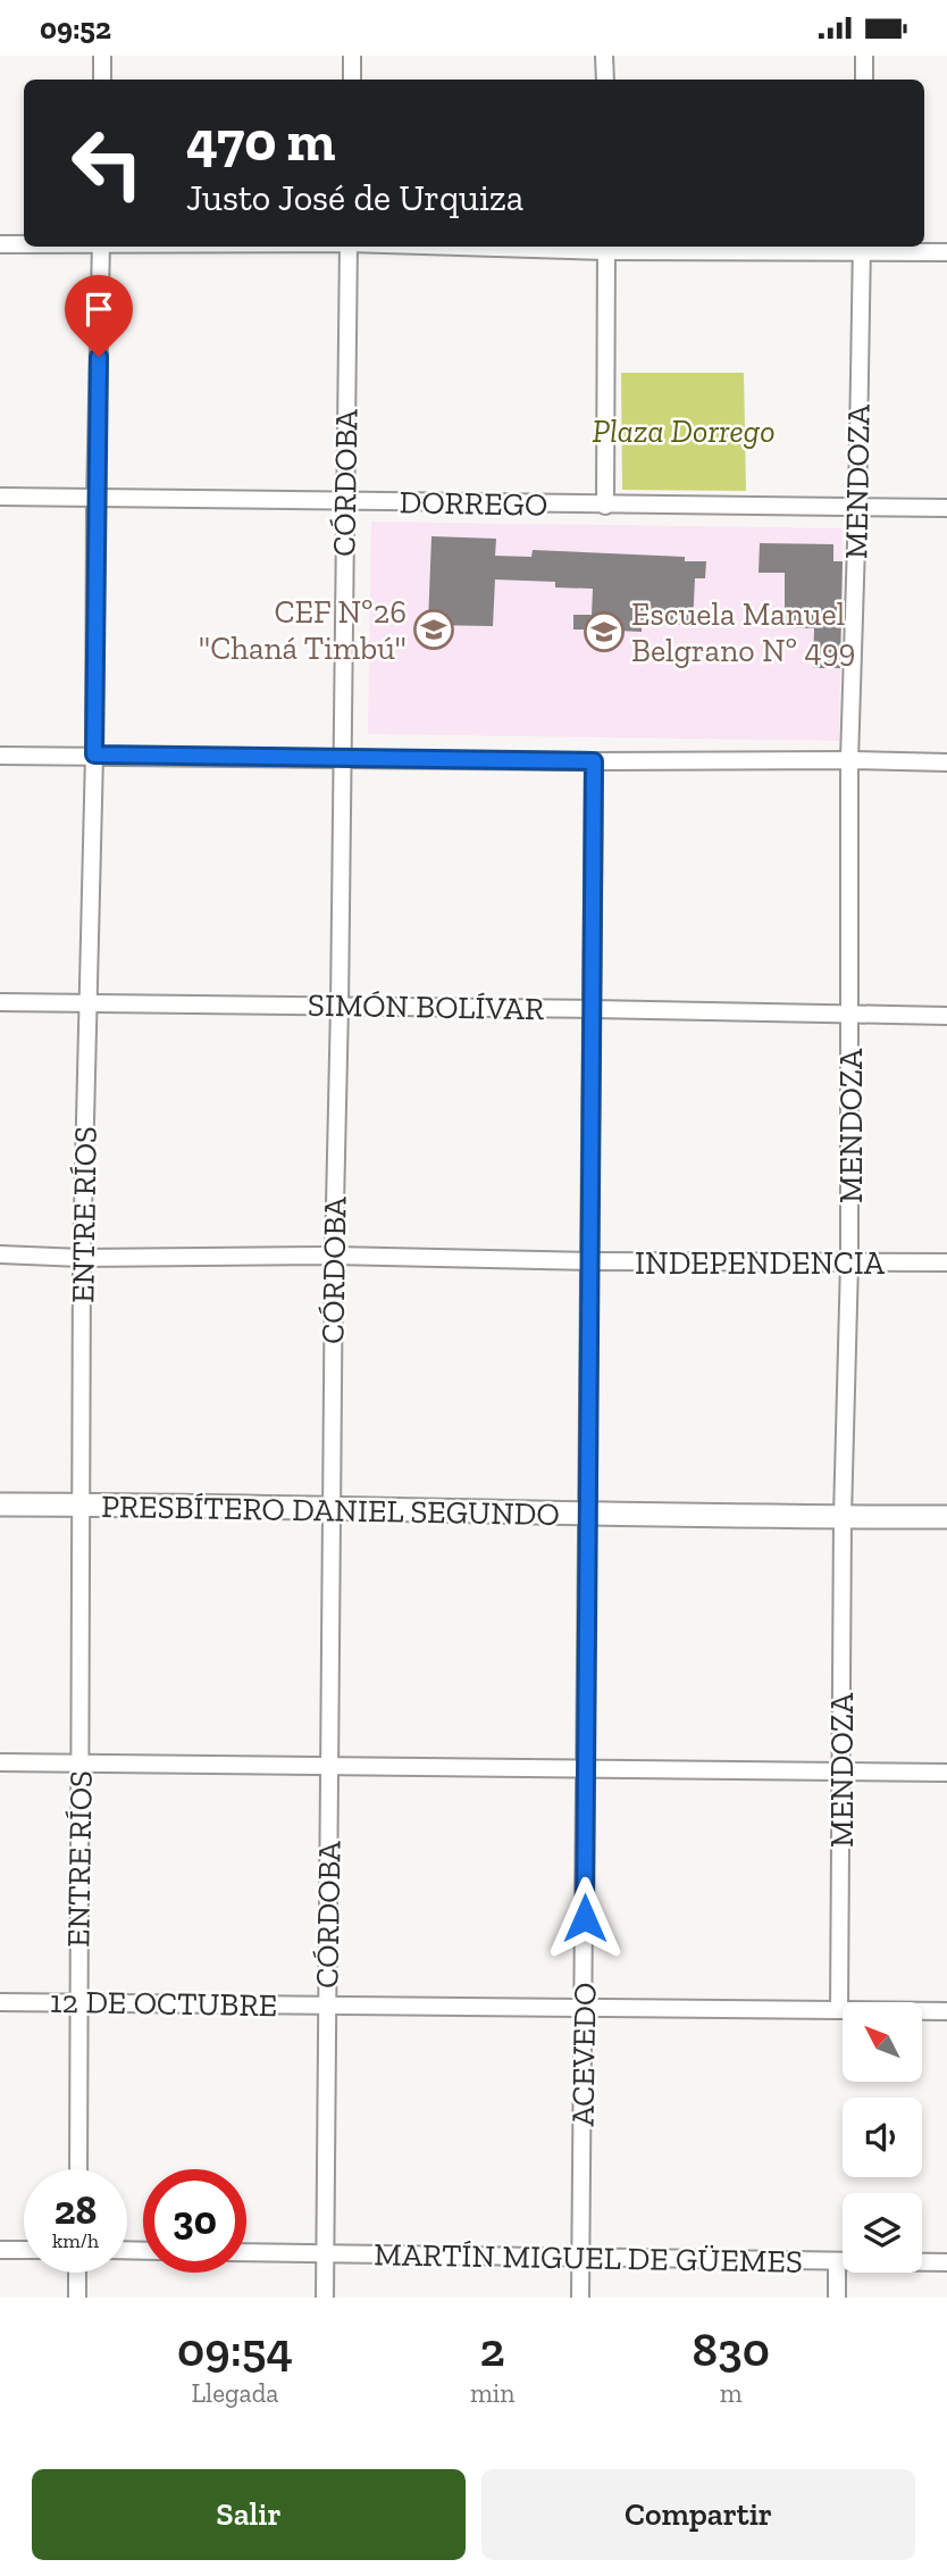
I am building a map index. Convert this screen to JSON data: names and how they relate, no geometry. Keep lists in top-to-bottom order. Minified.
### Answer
{"streets":{"main road":["PRESBÍTERO DANIEL SEGUNDO"],"street":["MENDOZA","CÓRDOBA","DORREGO","SIMÓN BOLÍVAR","ENTRE RÍOS","INDEPENDENCIA","12 DE OCTUBRE","ACEVEDO","MARTÍN MIGUEL DE GÜEMES"]},"crossings":[["MENDOZA","DORREGO"],["MENDOZA","SIMÓN BOLÍVAR"],["MENDOZA","INDEPENDENCIA"],["MENDOZA","PRESBÍTERO DANIEL SEGUNDO"],["MENDOZA","12 DE OCTUBRE"],["CÓRDOBA","DORREGO"],["CÓRDOBA","SIMÓN BOLÍVAR"],["CÓRDOBA","INDEPENDENCIA"],["CÓRDOBA","PRESBÍTERO DANIEL SEGUNDO"],["CÓRDOBA","12 DE OCTUBRE"],["CÓRDOBA","MARTÍN MIGUEL DE GÜEMES"],["DORREGO","ENTRE RÍOS"],["SIMÓN BOLÍVAR","ENTRE RÍOS"],["SIMÓN BOLÍVAR","ACEVEDO"],["ENTRE RÍOS","INDEPENDENCIA"],["ENTRE RÍOS","PRESBÍTERO DANIEL SEGUNDO"],["ENTRE RÍOS","12 DE OCTUBRE"],["INDEPENDENCIA","ACEVEDO"],["PRESBÍTERO DANIEL SEGUNDO","ACEVEDO"],["12 DE OCTUBRE","ACEVEDO"],["ACEVEDO","MARTÍN MIGUEL DE GÜEMES"]],"parks":["Plaza Dorrego"],"places":{"school or university":["CEF Nº26 \"Chaná Timbú\"","Escuela Manuel Belgrano Nº 499"]},"north":"top left","page":{"status":"09:52","turn":["470 m","Justo José de Urquiza"],"speed":"28 km/h","limit":"30","eta":["09:54","Llegada","2","min","830","m"],"buttons":["Salir","Compartir"]}}
